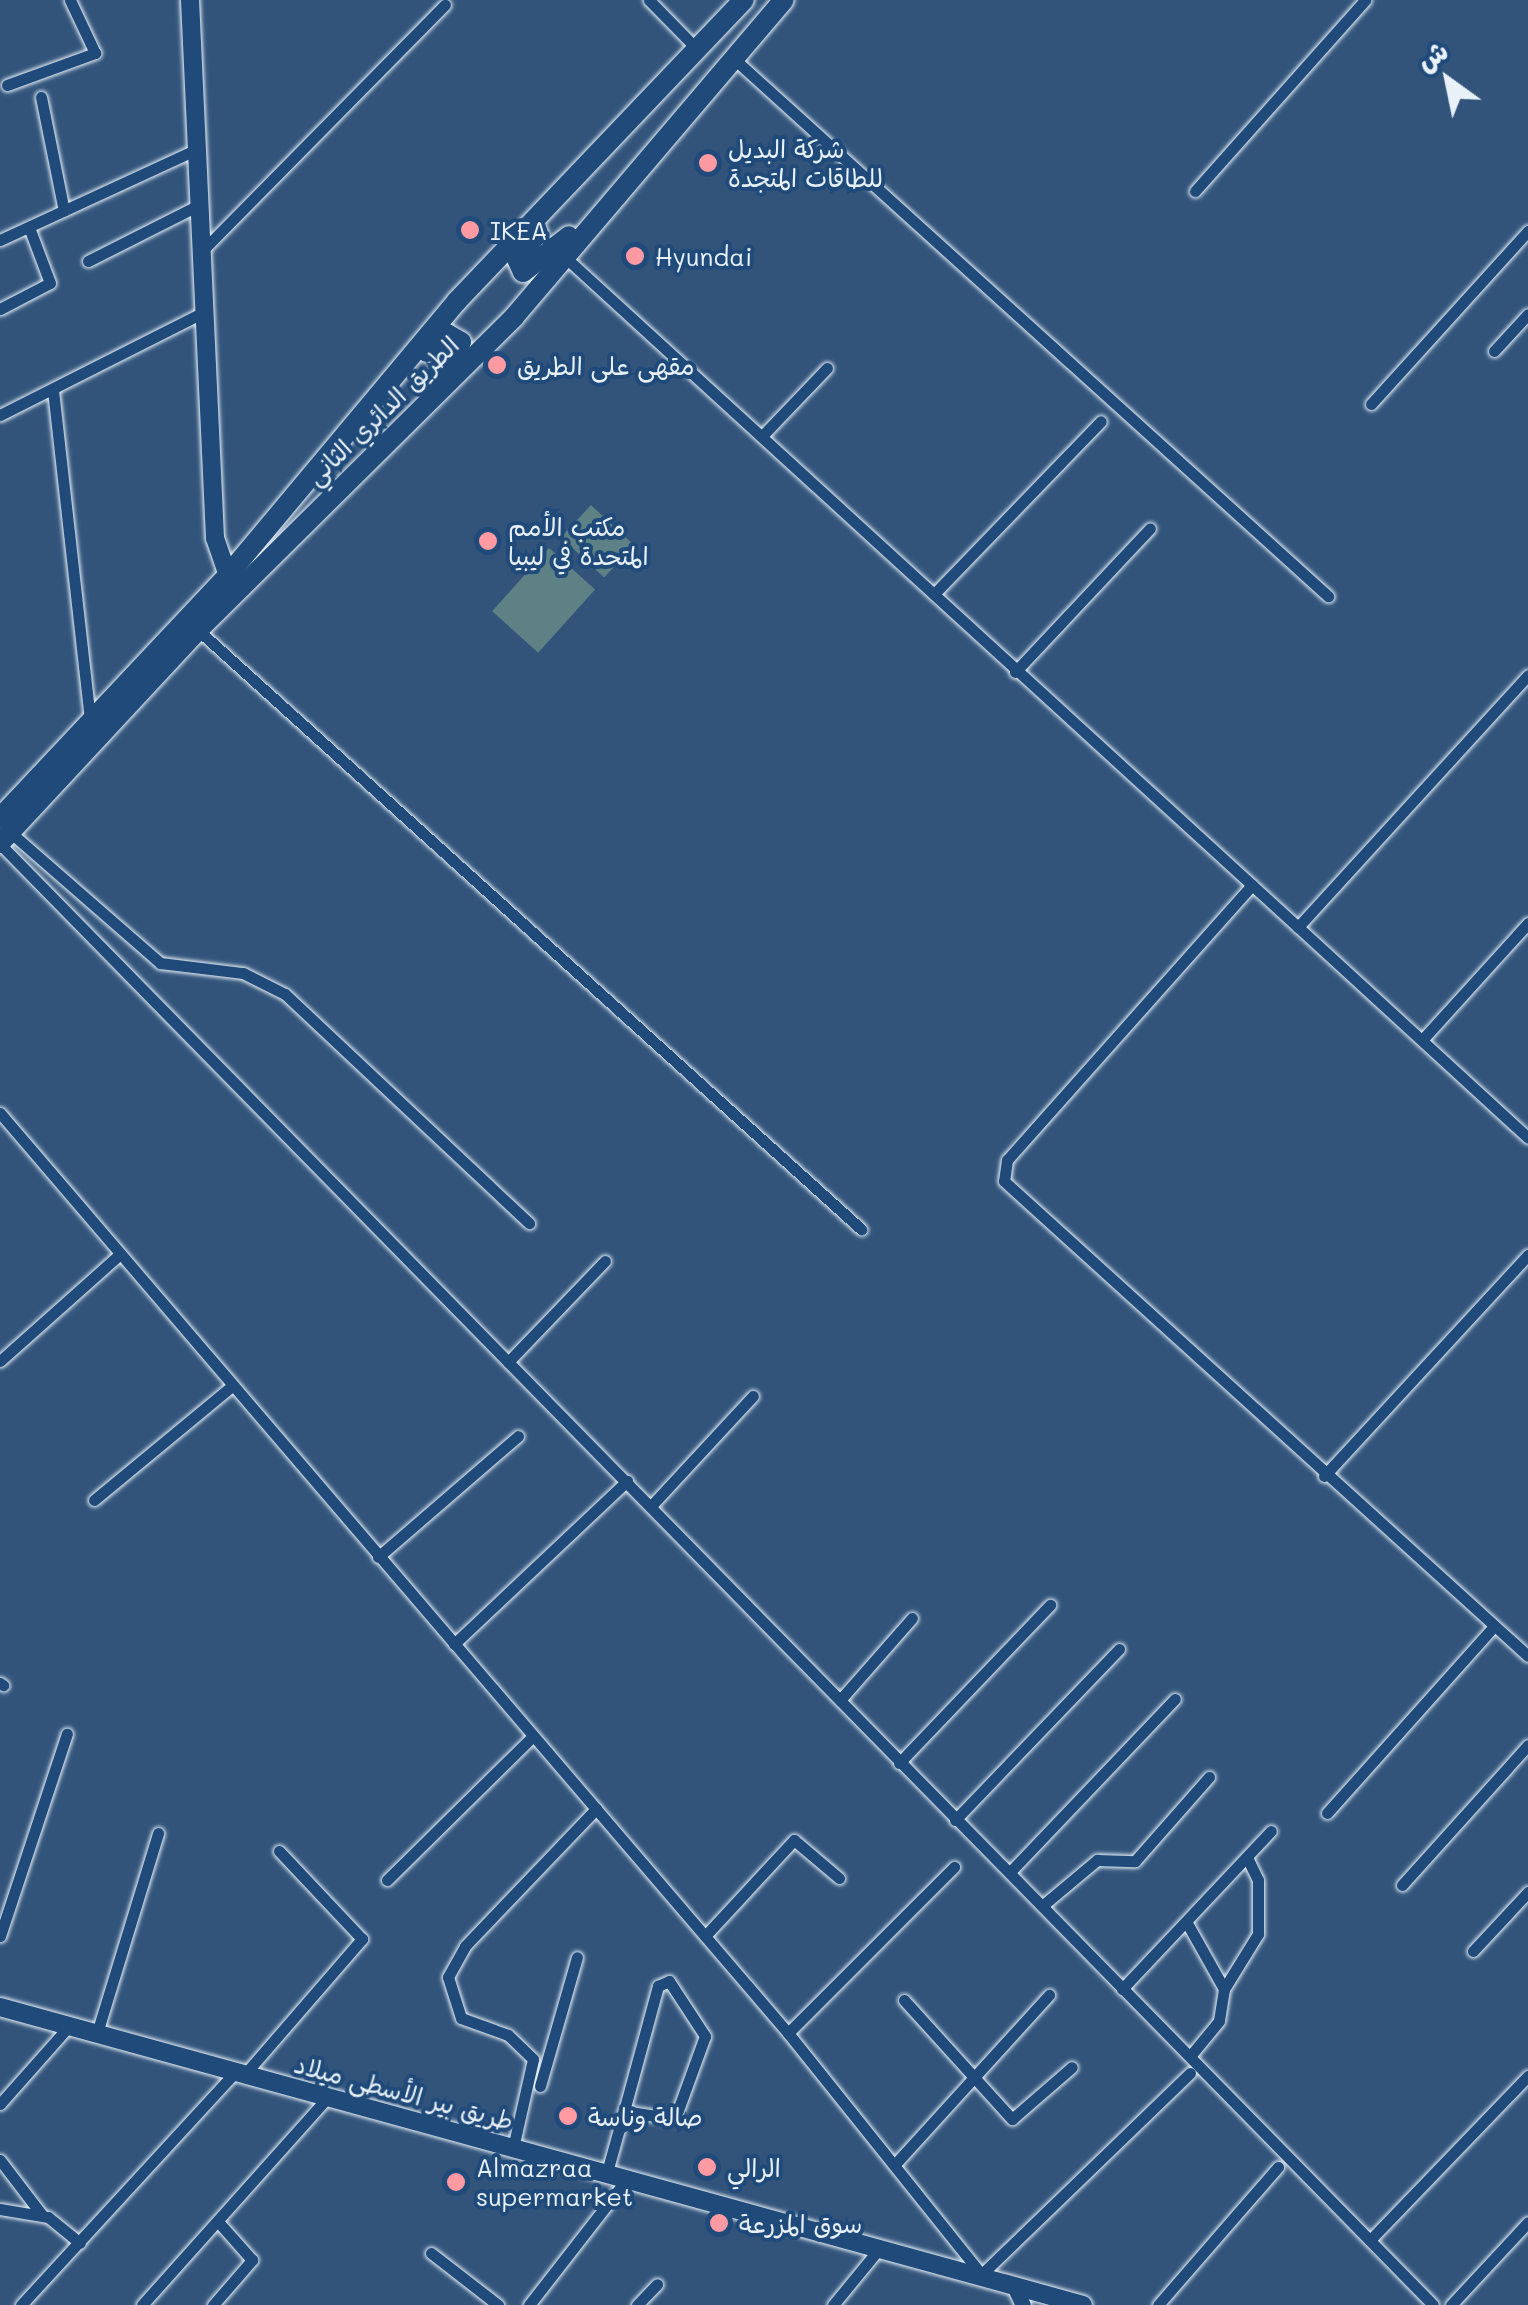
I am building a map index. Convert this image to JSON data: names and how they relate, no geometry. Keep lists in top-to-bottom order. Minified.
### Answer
{"streets":{"highway":["الطريق الدائري الثاني"],"main road":["طريق بير الأسطى ميلاد"]},"places":["شركة البديل للطاقات المتجدة","IKEA","Hyundai","مقهى على الطريق","مكتب الأمم المتحدة في ليبيا","صالة وناسة","الرالي","Almazraa supermarket","سوق المزرعة"],"north":"top left"}
